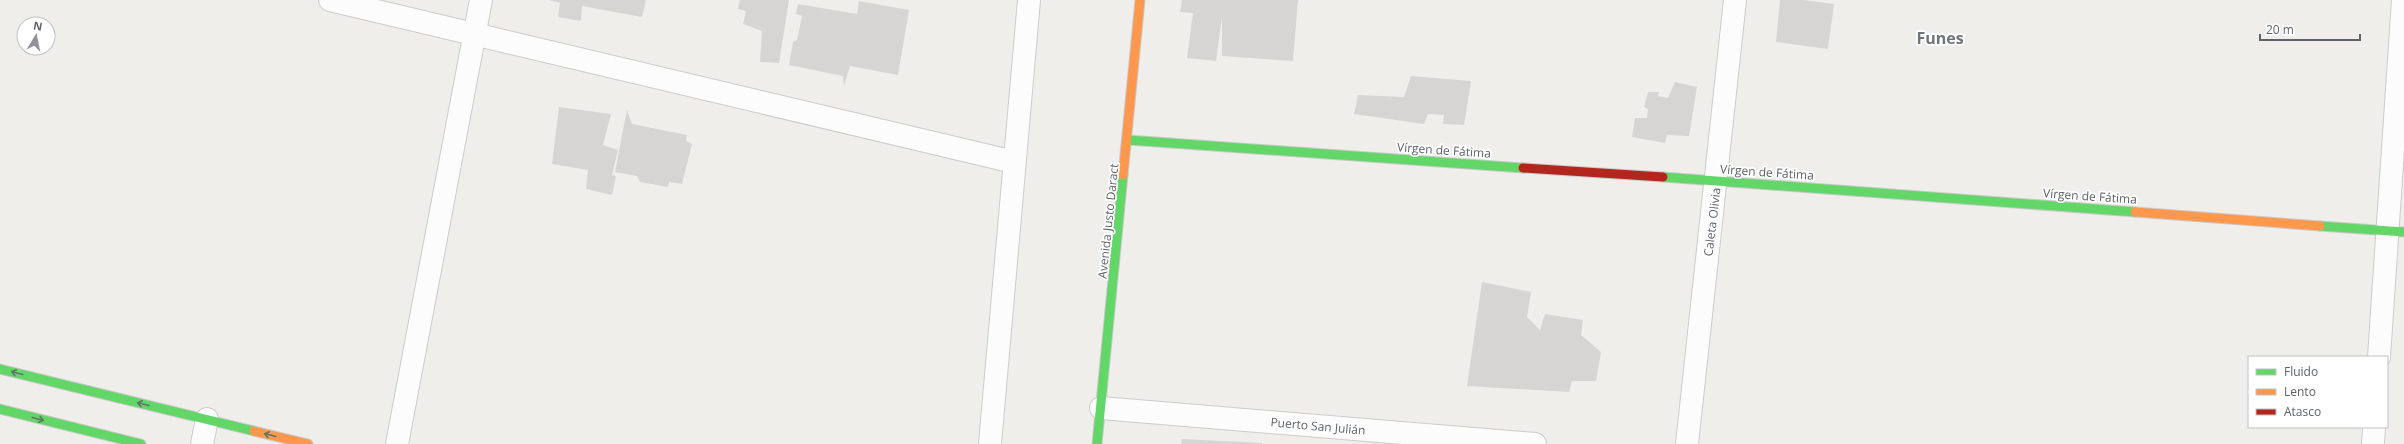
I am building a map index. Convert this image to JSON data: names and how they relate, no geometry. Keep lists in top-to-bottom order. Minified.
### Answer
{"streets":{"street":["Vírgen de Fátima","Avenida Justo Daract","Caleta Olivia","Puerto San Julián"]},"crossings":[["Vírgen de Fátima","Avenida Justo Daract"],["Vírgen de Fátima","Caleta Olivia"],["Avenida Justo Daract","Puerto San Julián"]],"districts":["Funes"],"legend":["Fluido","Lento","Atasco"],"scale_bar":"20 m","north":"top"}
